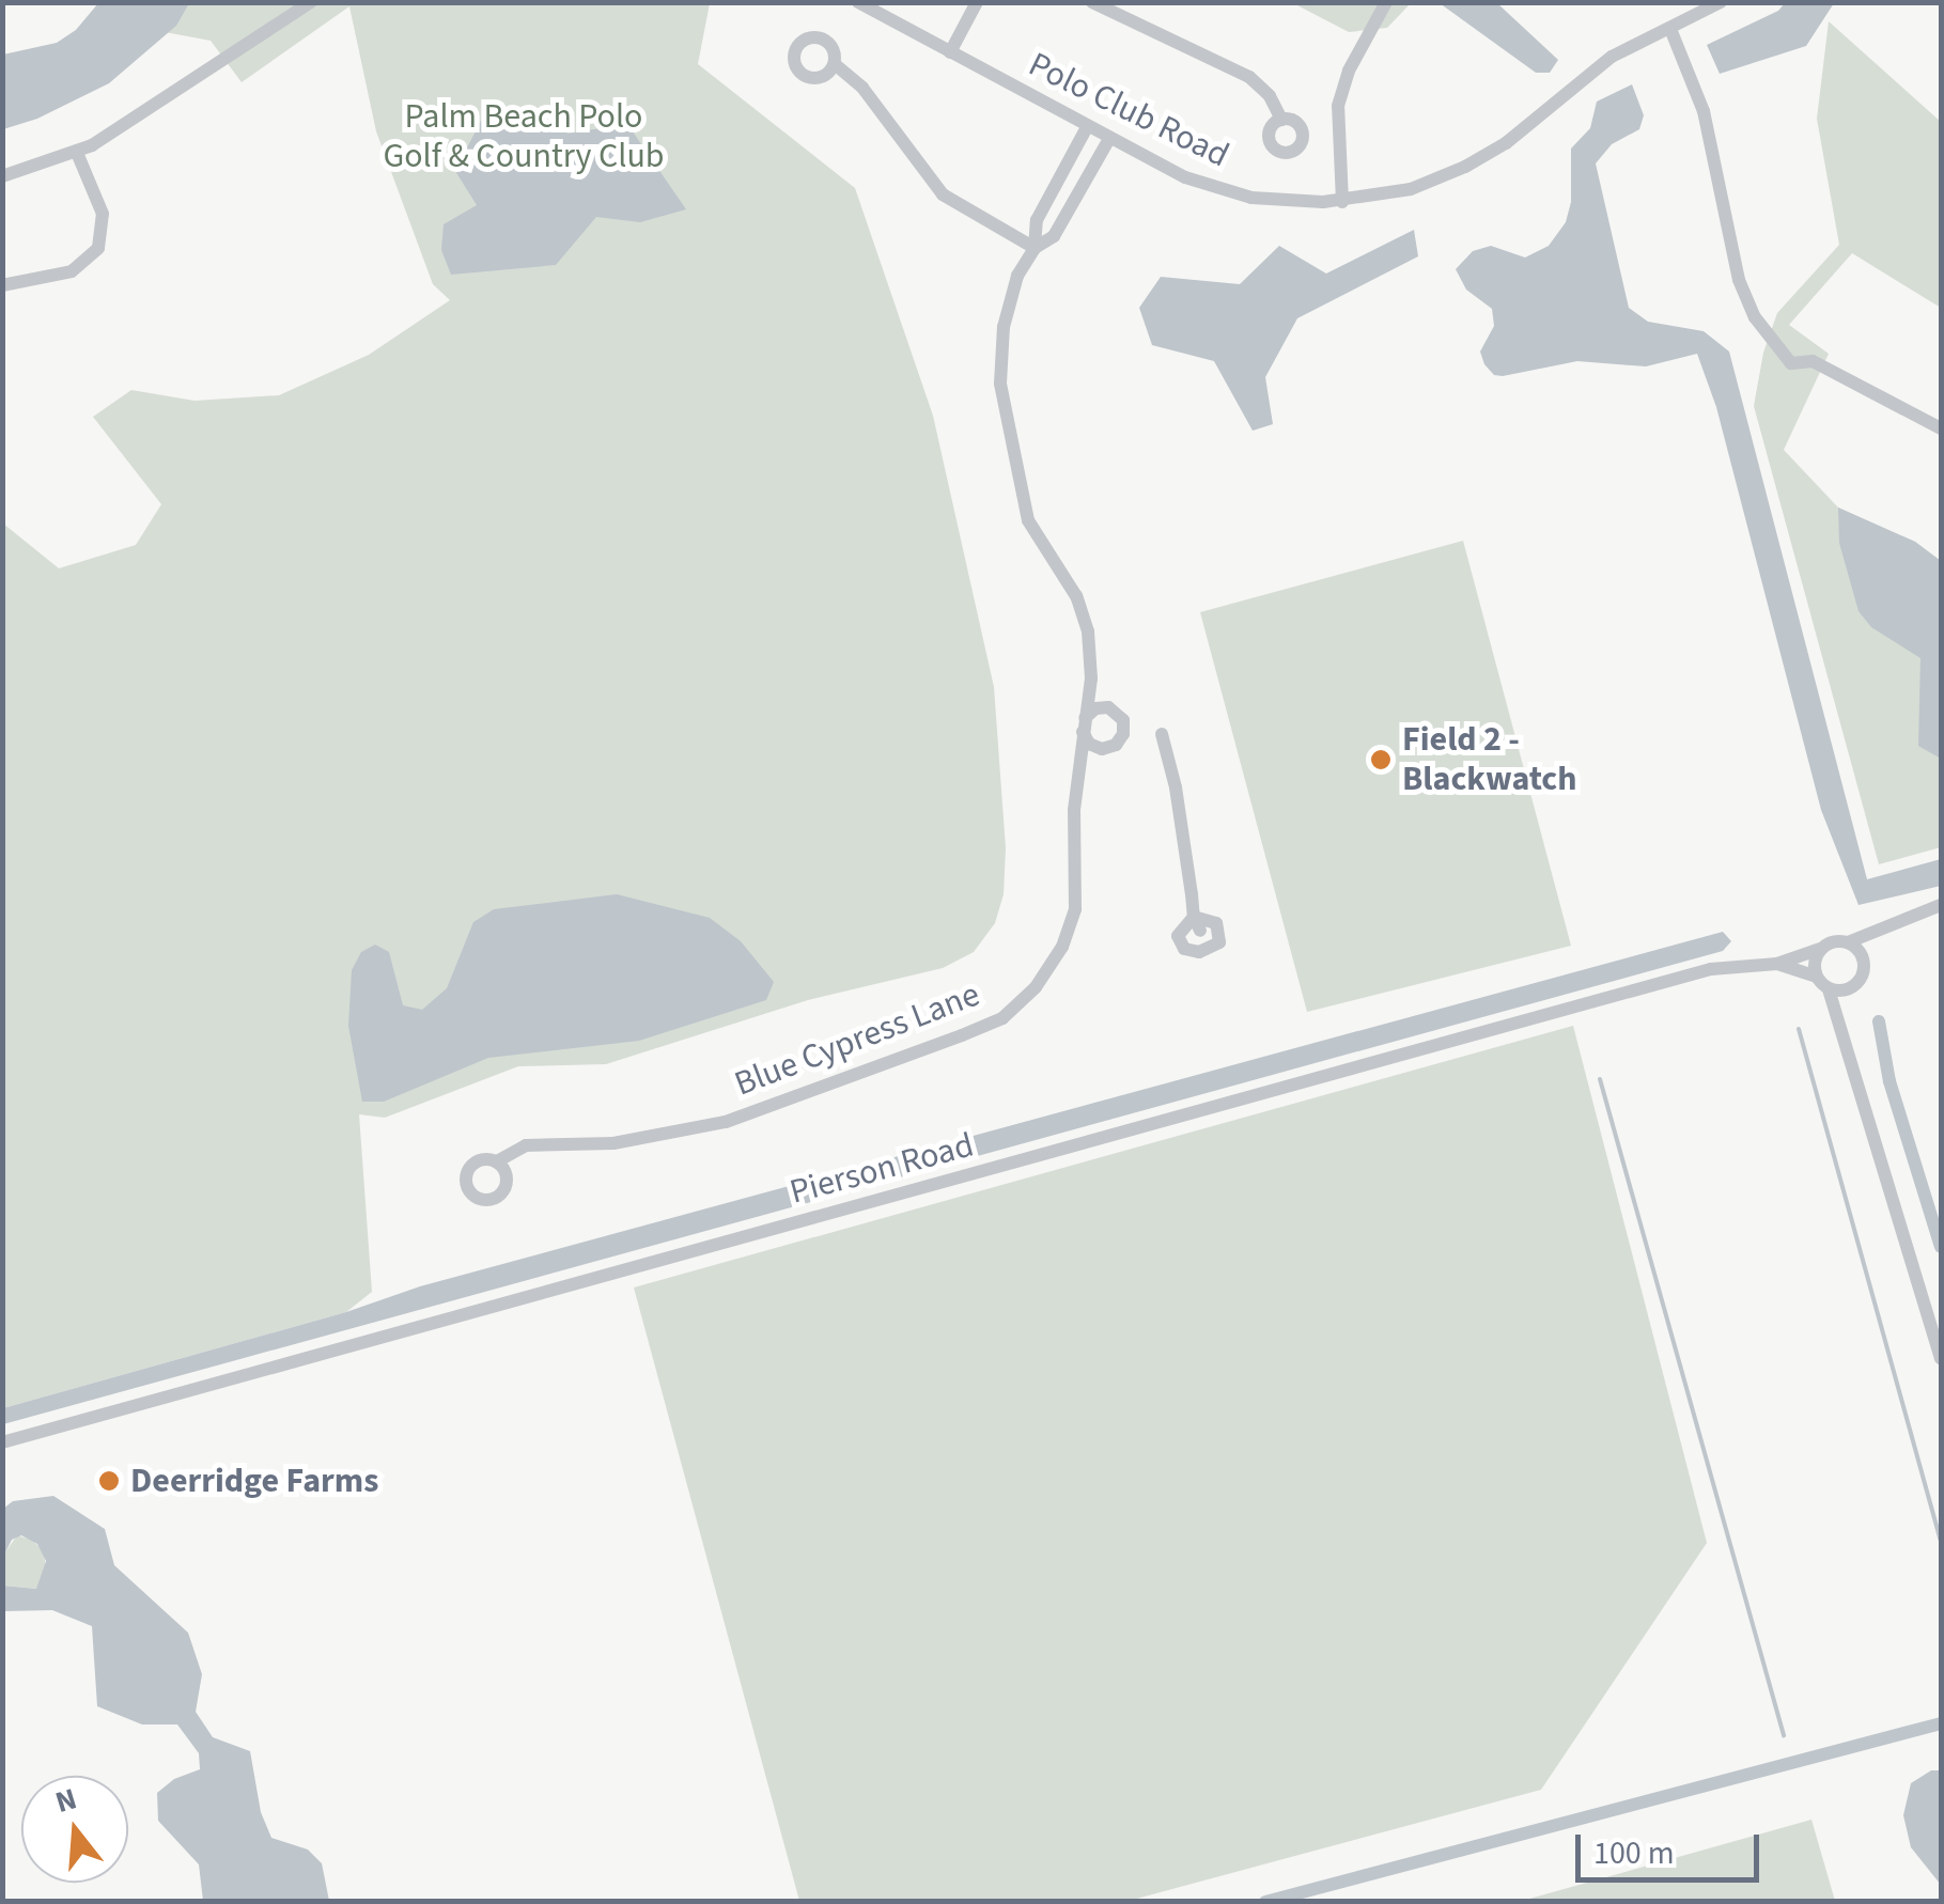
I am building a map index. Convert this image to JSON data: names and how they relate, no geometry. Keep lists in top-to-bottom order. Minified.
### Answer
{"streets":{"street":["Polo Club Road","Blue Cypress Lane","Pierson Road"]},"crossings":[["Polo Club Road","Blue Cypress Lane"]],"parks":["Palm Beach Polo Golf & Country Club"],"places":["Field 2 - Blackwatch","Deerridge Farms"],"scale_bar":"100 m","north":"top"}
